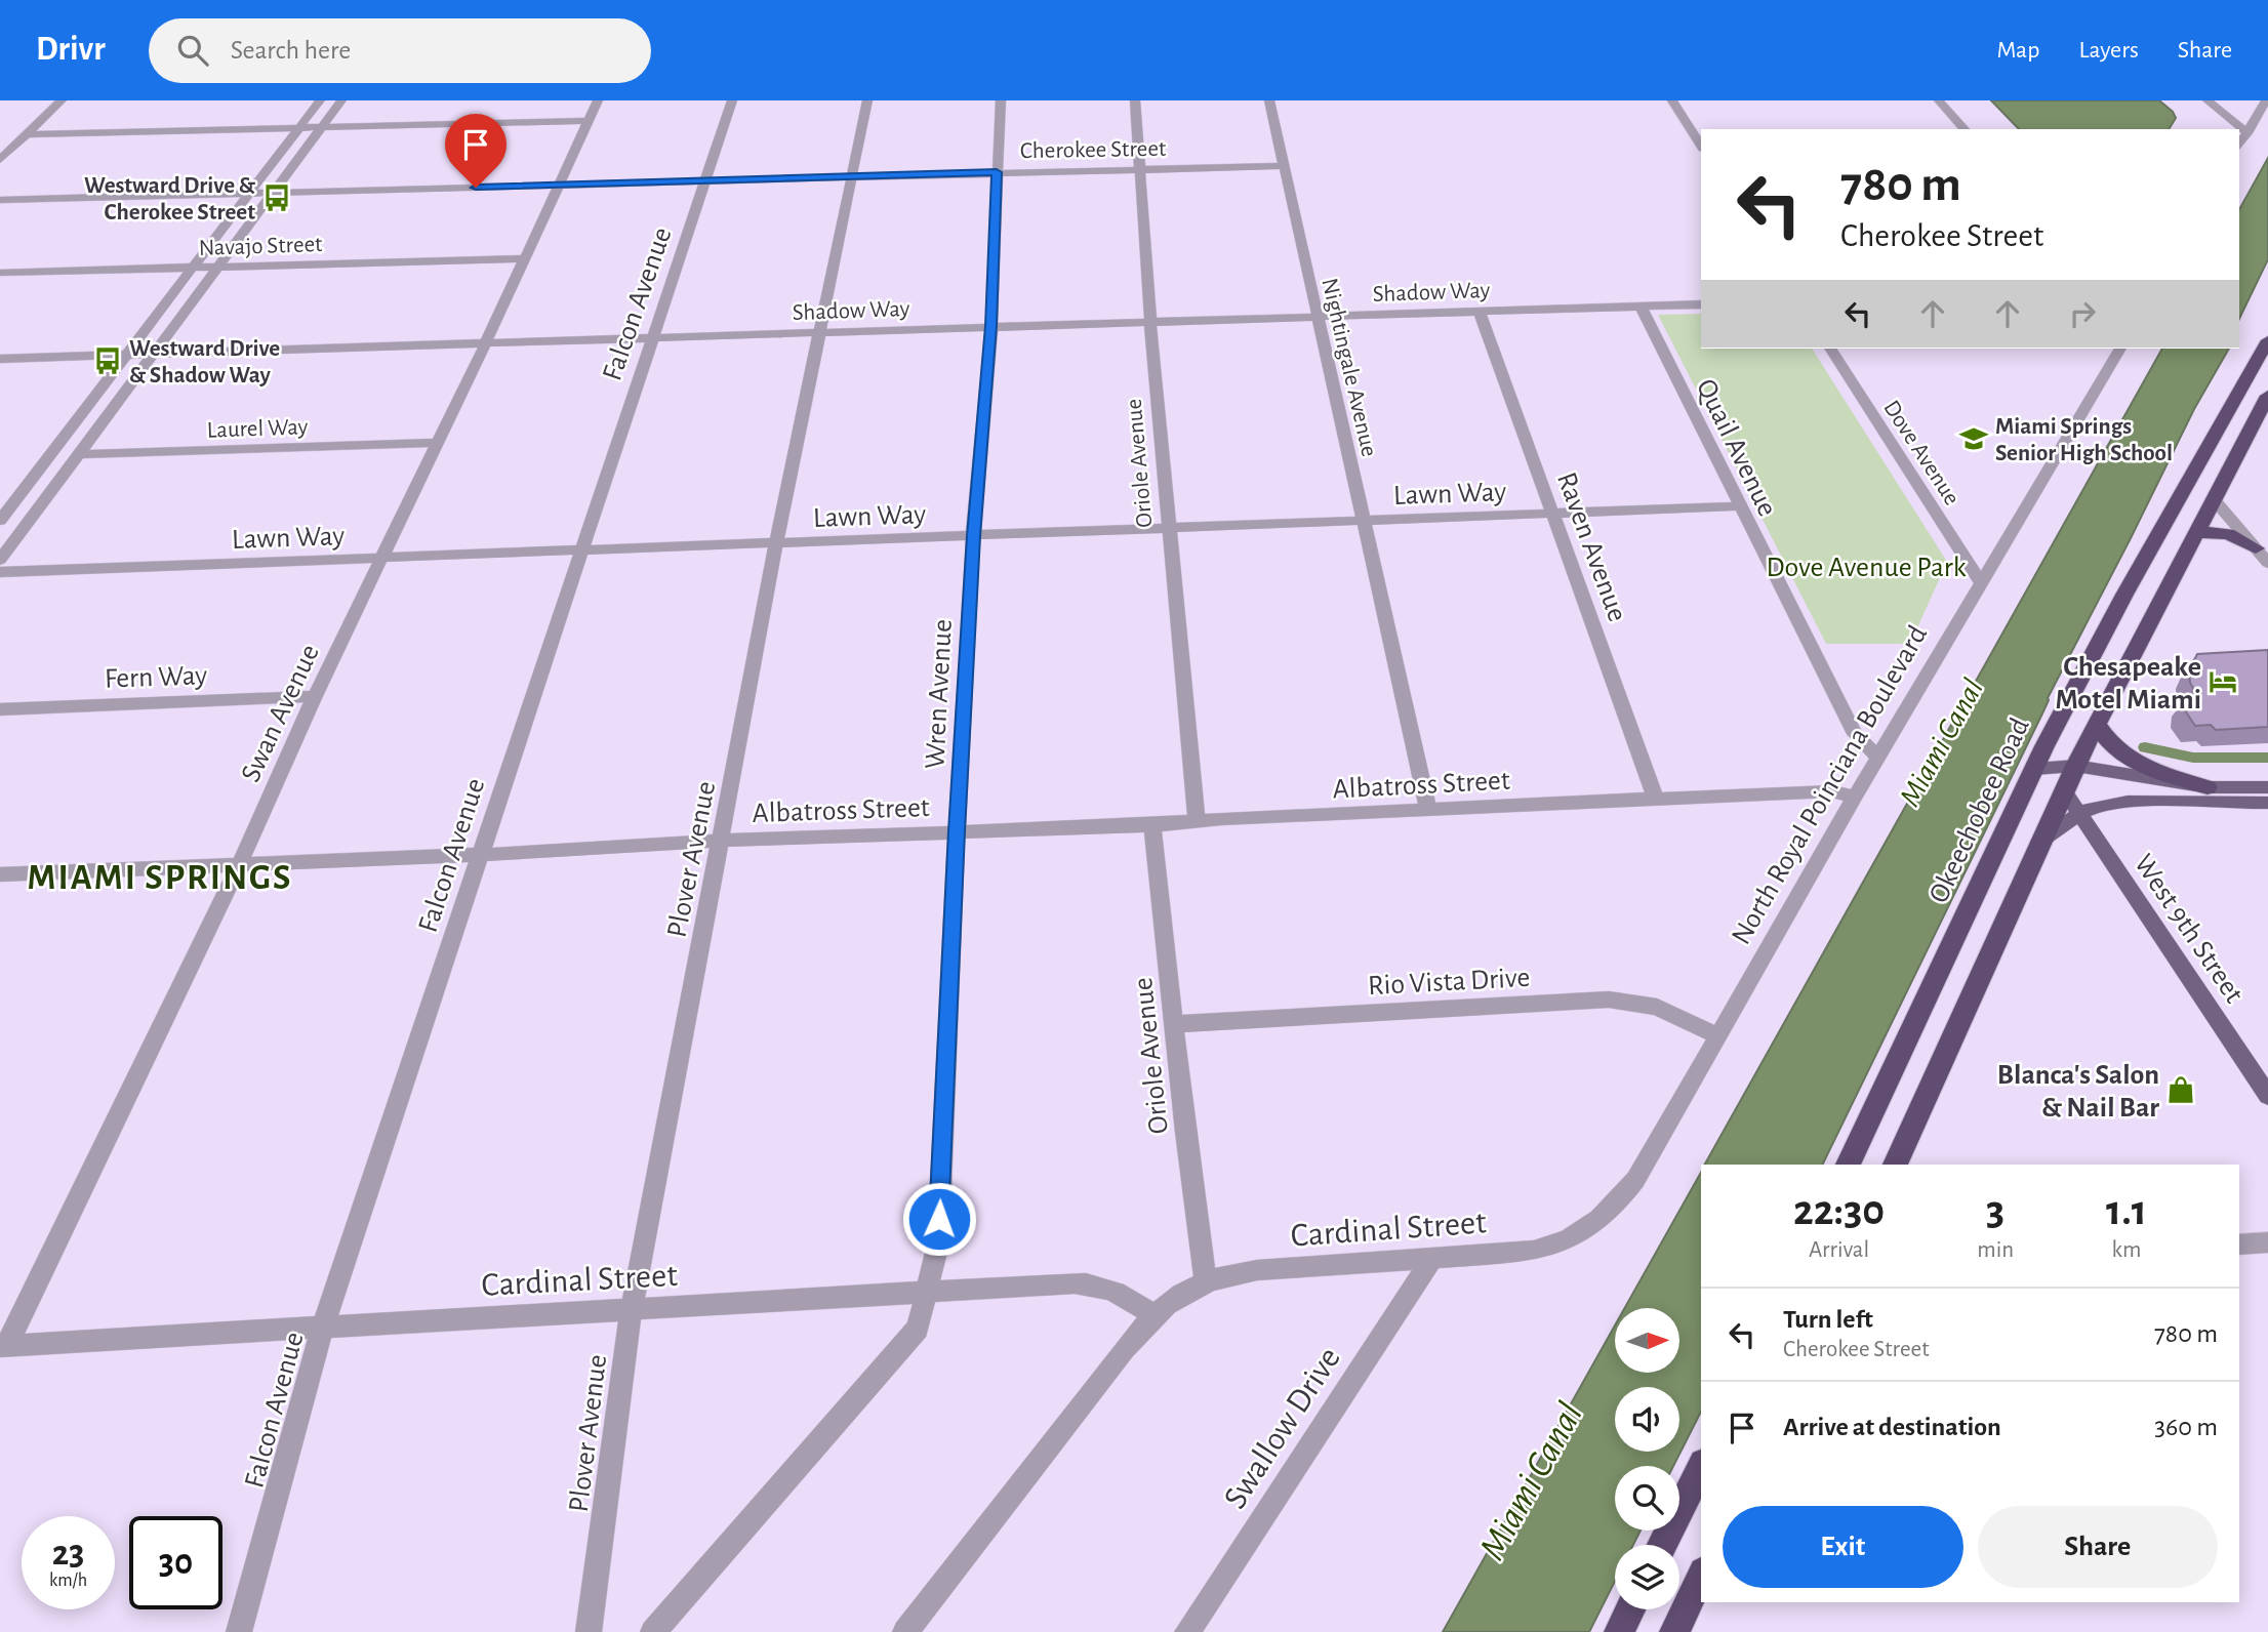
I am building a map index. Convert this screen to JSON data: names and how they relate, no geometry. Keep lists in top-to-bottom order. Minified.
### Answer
{"streets":{"highway":["Okeechobee Road"],"main road":["West 9th Street"],"street":["Cherokee Street","Navajo Street","Shadow Way","Falcon Avenue","Nightingale Avenue","Laurel Way","Quail Avenue","Dove Avenue","Oriole Avenue","Lawn Way","Raven Avenue","Fern Way","Wren Avenue","Swan Avenue","Albatross Street","North Royal Poinciana Boulevard","Plover Avenue","Rio Vista Drive","Cardinal Street","Swallow Drive"]},"crossings":[["Cherokee Street","Falcon Avenue"],["Cherokee Street","Nightingale Avenue"],["Cherokee Street","Oriole Avenue"],["Cherokee Street","Wren Avenue"],["Cherokee Street","Swan Avenue"],["Cherokee Street","Plover Avenue"],["Navajo Street","Swan Avenue"],["Shadow Way","Falcon Avenue"],["Shadow Way","Nightingale Avenue"],["Shadow Way","Quail Avenue"],["Shadow Way","Oriole Avenue"],["Shadow Way","Raven Avenue"],["Shadow Way","Wren Avenue"],["Shadow Way","Swan Avenue"],["Shadow Way","Plover Avenue"],["Falcon Avenue","Lawn Way"],["Falcon Avenue","Albatross Street"],["Falcon Avenue","Cardinal Street"],["Nightingale Avenue","Lawn Way"],["Nightingale Avenue","Albatross Street"],["Laurel Way","Swan Avenue"],["Quail Avenue","Lawn Way"],["Quail Avenue","North Royal Poinciana Boulevard"],["Dove Avenue","North Royal Poinciana Boulevard"],["Oriole Avenue","Lawn Way"],["Oriole Avenue","Albatross Street"],["Oriole Avenue","Rio Vista Drive"],["Oriole Avenue","Cardinal Street"],["Lawn Way","Raven Avenue"],["Lawn Way","Wren Avenue"],["Lawn Way","Swan Avenue"],["Lawn Way","Plover Avenue"],["Raven Avenue","Albatross Street"],["Fern Way","Swan Avenue"],["Wren Avenue","Albatross Street"],["Wren Avenue","Cardinal Street"],["Swan Avenue","Albatross Street"],["Swan Avenue","Cardinal Street"],["Albatross Street","North Royal Poinciana Boulevard"],["Albatross Street","Plover Avenue"],["North Royal Poinciana Boulevard","Rio Vista Drive"],["North Royal Poinciana Boulevard","Cardinal Street"],["Plover Avenue","Cardinal Street"],["Cardinal Street","Swallow Drive"]],"districts":["MIAMI SPRINGS"],"water":["Miami Canal"],"parks":["Dove Avenue Park"],"places":{"bus stop":["Westward Drive & Cherokee Street","Westward Drive & Shadow Way"],"school or university":["Miami Springs Senior High School"],"hotel":["Chesapeake Motel Miami"],"shop":["Blanca's Salon & Nail Bar"]},"north":"right","page":{"header":"Drivr","search":"Search here","nav":["Map","Layers","Share"],"turn":["780 m","Cherokee Street"],"eta":["22:30","Arrival","3","min","1.1","km"],"list":[{"name":"Turn left","note":"Cherokee Street","value":"780 m"},{"name":"Arrive at destination","value":"360 m"}],"buttons":["Exit","Share"],"speed":"23 km/h","limit":"30"}}
